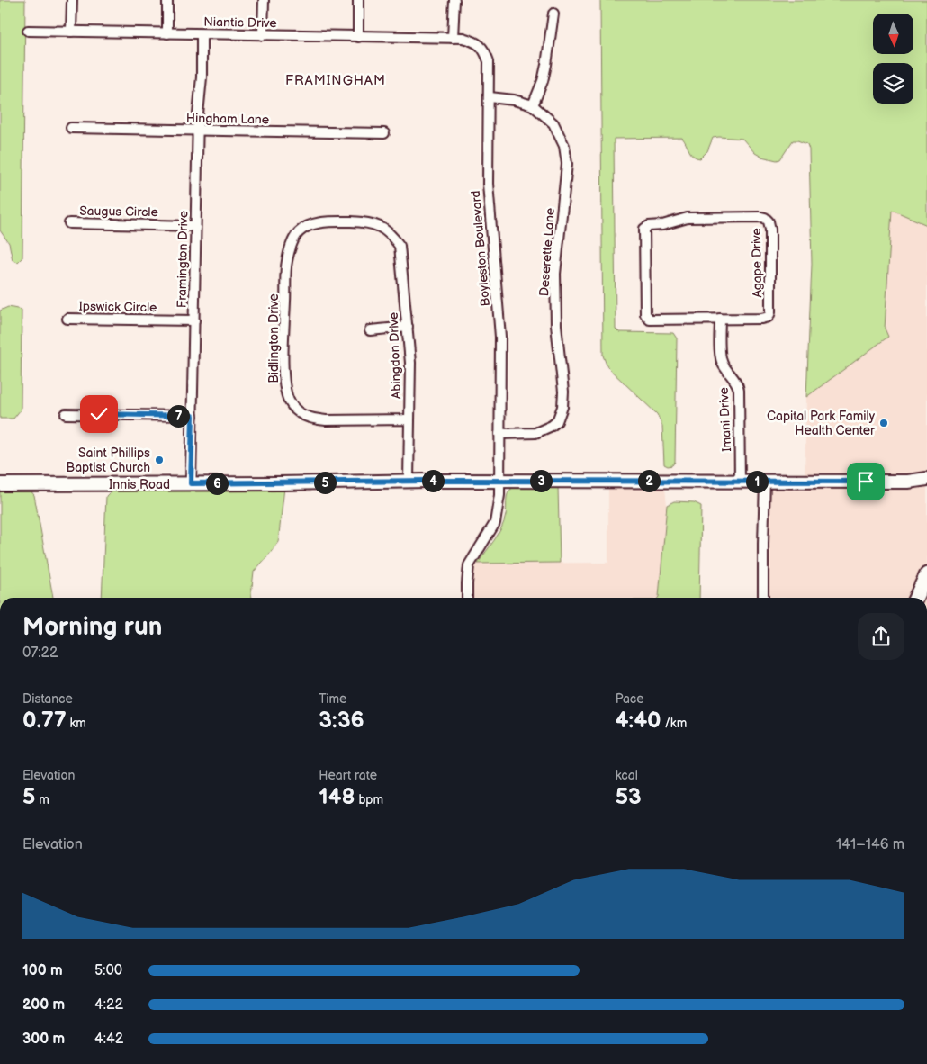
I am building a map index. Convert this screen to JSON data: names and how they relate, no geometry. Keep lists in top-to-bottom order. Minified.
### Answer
{"streets":{"main road":["Innis Road"],"street":["Niantic Drive","Hingham Lane","Saugus Circle","Boyleston Boulevard","Deserette Lane","Framington Drive","Agape Drive","Ipswick Circle","Bidlington Drive","Abingdon Drive","Imani Drive"]},"crossings":[["Niantic Drive","Boyleston Boulevard"],["Niantic Drive","Framington Drive"],["Hingham Lane","Framington Drive"],["Saugus Circle","Framington Drive"],["Boyleston Boulevard","Deserette Lane"],["Boyleston Boulevard","Innis Road"],["Framington Drive","Ipswick Circle"],["Framington Drive","Innis Road"],["Agape Drive","Imani Drive"],["Bidlington Drive","Abingdon Drive"],["Abingdon Drive","Innis Road"],["Imani Drive","Innis Road"]],"districts":["FRAMINGHAM"],"places":["Capital Park Family Health Center","Saint Phillips Baptist Church"],"north":"bottom","page":{"pins":["7","2","3","4","1","5","6"],"heading":["Morning run","07:22"],"stats":[["Distance","0.77 km"],["Time","3:36"],["Pace","4:40 /km"],["Elevation","5 m"],["Heart rate","148 bpm"],["kcal","53"]],"chart":["Elevation","141–146 m"],"list":[{"name":"100 m","note":"5:00"},{"name":"200 m","note":"4:22"},{"name":"300 m","note":"4:42"}]}}
